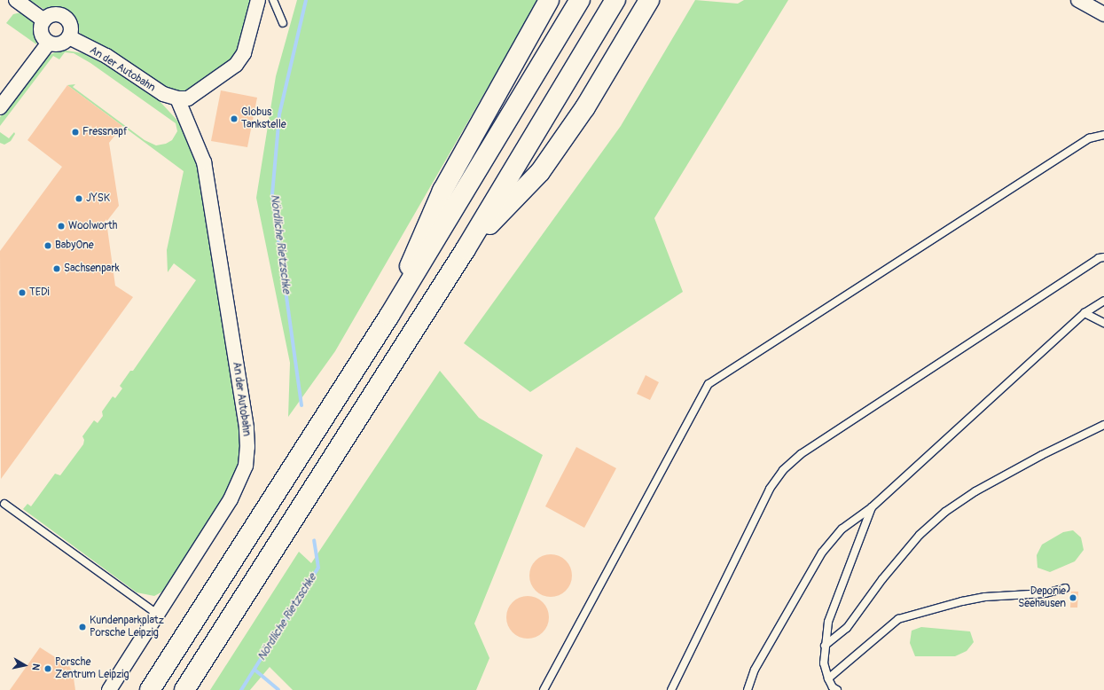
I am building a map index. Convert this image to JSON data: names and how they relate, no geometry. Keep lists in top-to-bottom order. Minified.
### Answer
{"streets":{"street":["An der Autobahn"]},"water":["Nördliche Rietzschke"],"places":["Globus Tankstelle","Fressnapf","JYSK","Woolworth","BabyOne","Sachsenpark","TEDi","Deponie Seehausen","Kundenparkplatz Porsche Leipzig","Porsche Zentrum Leipzig"],"north":"right"}
